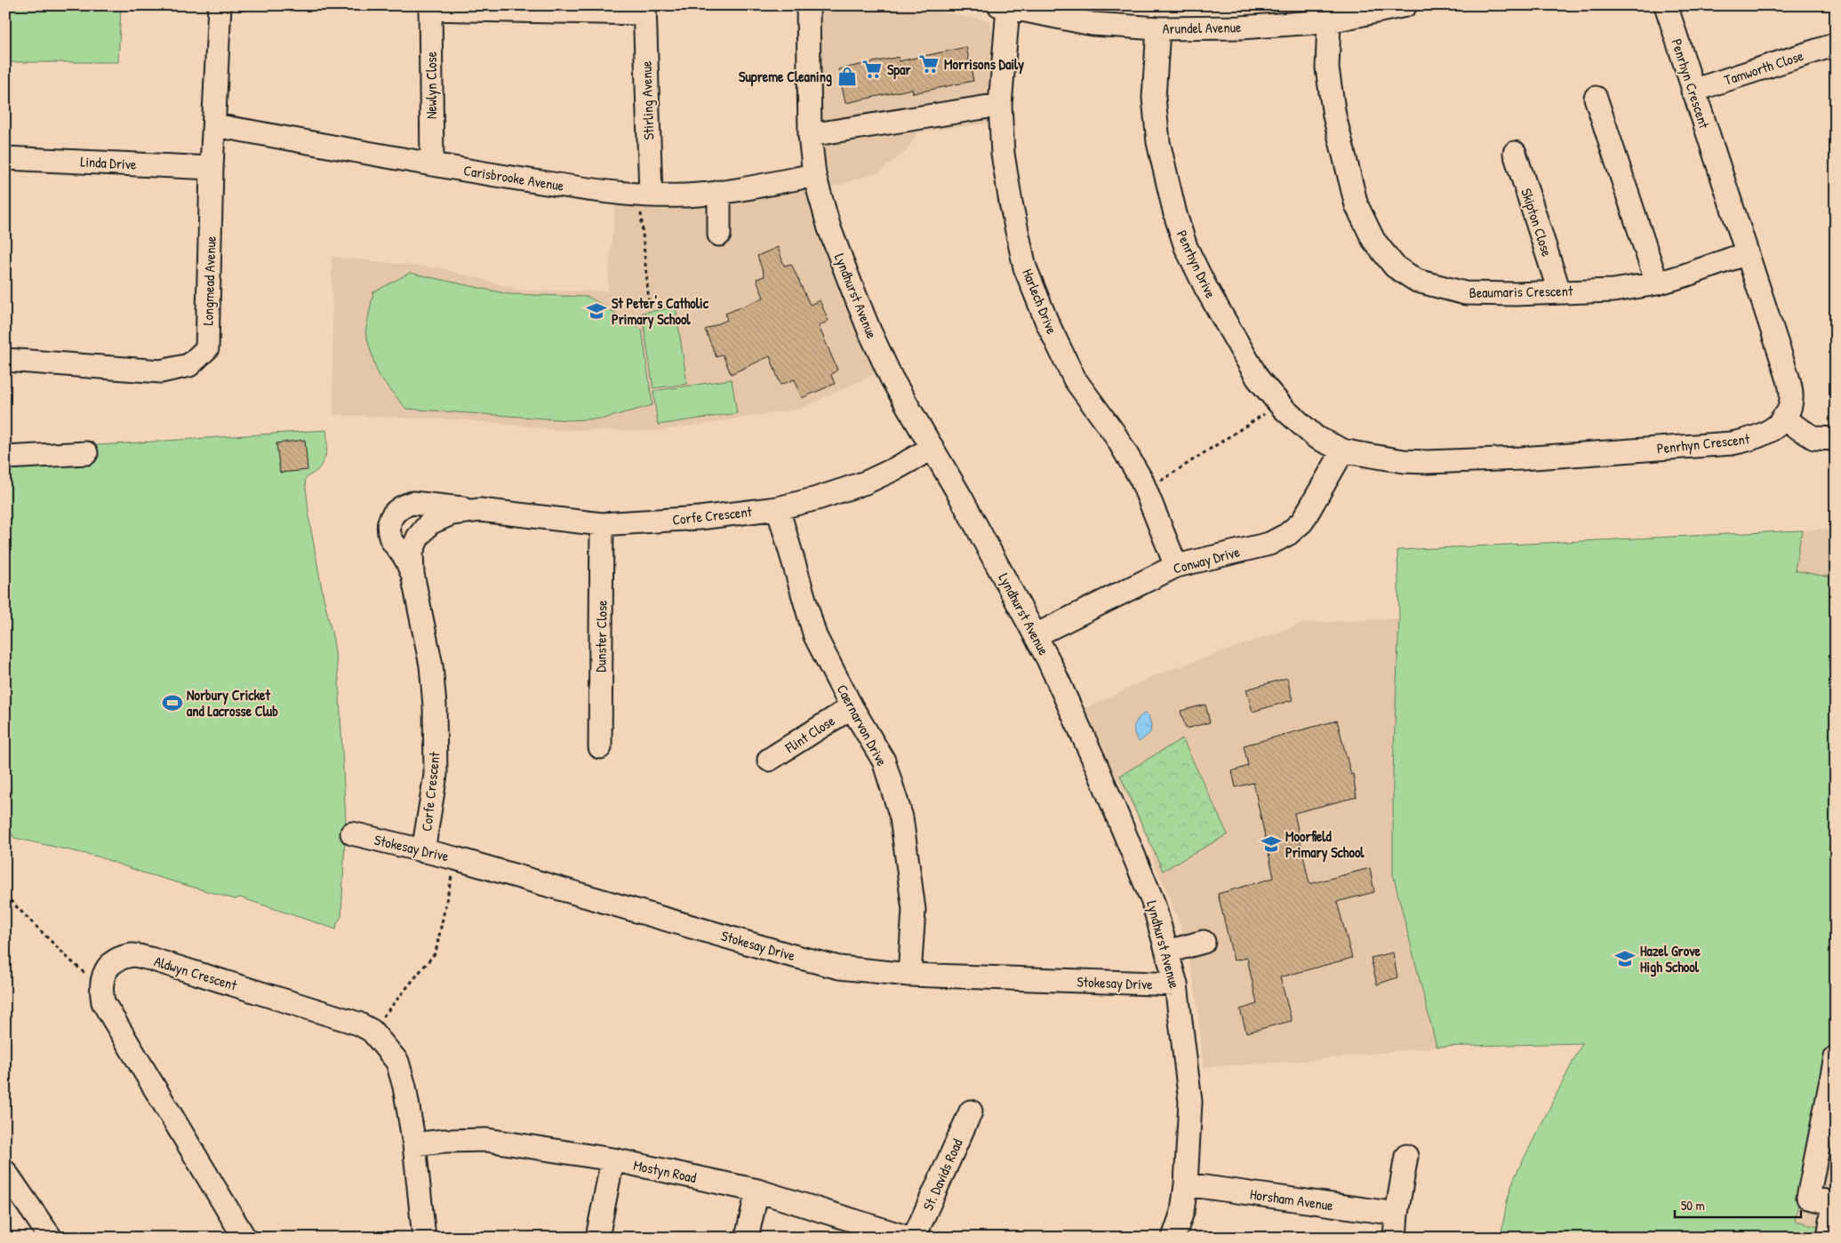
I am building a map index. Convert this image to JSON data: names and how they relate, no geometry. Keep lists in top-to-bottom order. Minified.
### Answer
{"streets":{"street":["Arundel Avenue","Tamworth Close","Penrhyn Crescent","Newlyn Close","Stirling Avenue","Linda Drive","Carisbrooke Avenue","Skipton Close","Penrhyn Drive","Longmead Avenue","Beaumaris Crescent","Lyndhurst Avenue","Harlech Drive","Corfe Crescent","Conway Drive","Dunster Close","Caernarvon Drive","Flint Close","Stokesay Drive","Aldwyn Crescent","Mostyn Road","St. Davids Road","Horsham Avenue"]},"crossings":[["Arundel Avenue","Penrhyn Drive"],["Arundel Avenue","Beaumaris Crescent"],["Arundel Avenue","Harlech Drive"],["Tamworth Close","Penrhyn Crescent"],["Penrhyn Crescent","Penrhyn Drive"],["Penrhyn Crescent","Beaumaris Crescent"],["Penrhyn Crescent","Conway Drive"],["Newlyn Close","Carisbrooke Avenue"],["Stirling Avenue","Carisbrooke Avenue"],["Linda Drive","Longmead Avenue"],["Carisbrooke Avenue","Longmead Avenue"],["Carisbrooke Avenue","Lyndhurst Avenue"],["Skipton Close","Beaumaris Crescent"],["Penrhyn Drive","Conway Drive"],["Lyndhurst Avenue","Corfe Crescent"],["Lyndhurst Avenue","Conway Drive"],["Lyndhurst Avenue","Stokesay Drive"],["Lyndhurst Avenue","Horsham Avenue"],["Harlech Drive","Conway Drive"],["Corfe Crescent","Dunster Close"],["Corfe Crescent","Caernarvon Drive"],["Corfe Crescent","Stokesay Drive"],["Caernarvon Drive","Flint Close"],["Caernarvon Drive","Stokesay Drive"],["Aldwyn Crescent","Mostyn Road"]],"places":{"supermarket":["Morrisons Daily","Spar"],"shop":["Supreme Cleaning"],"school or university":["St Peter's Catholic Primary School","Moorfield Primary School","Hazel Grove High School"],"sports":["Norbury Cricket and Lacrosse Club"]},"scale_bar":"50 m"}
